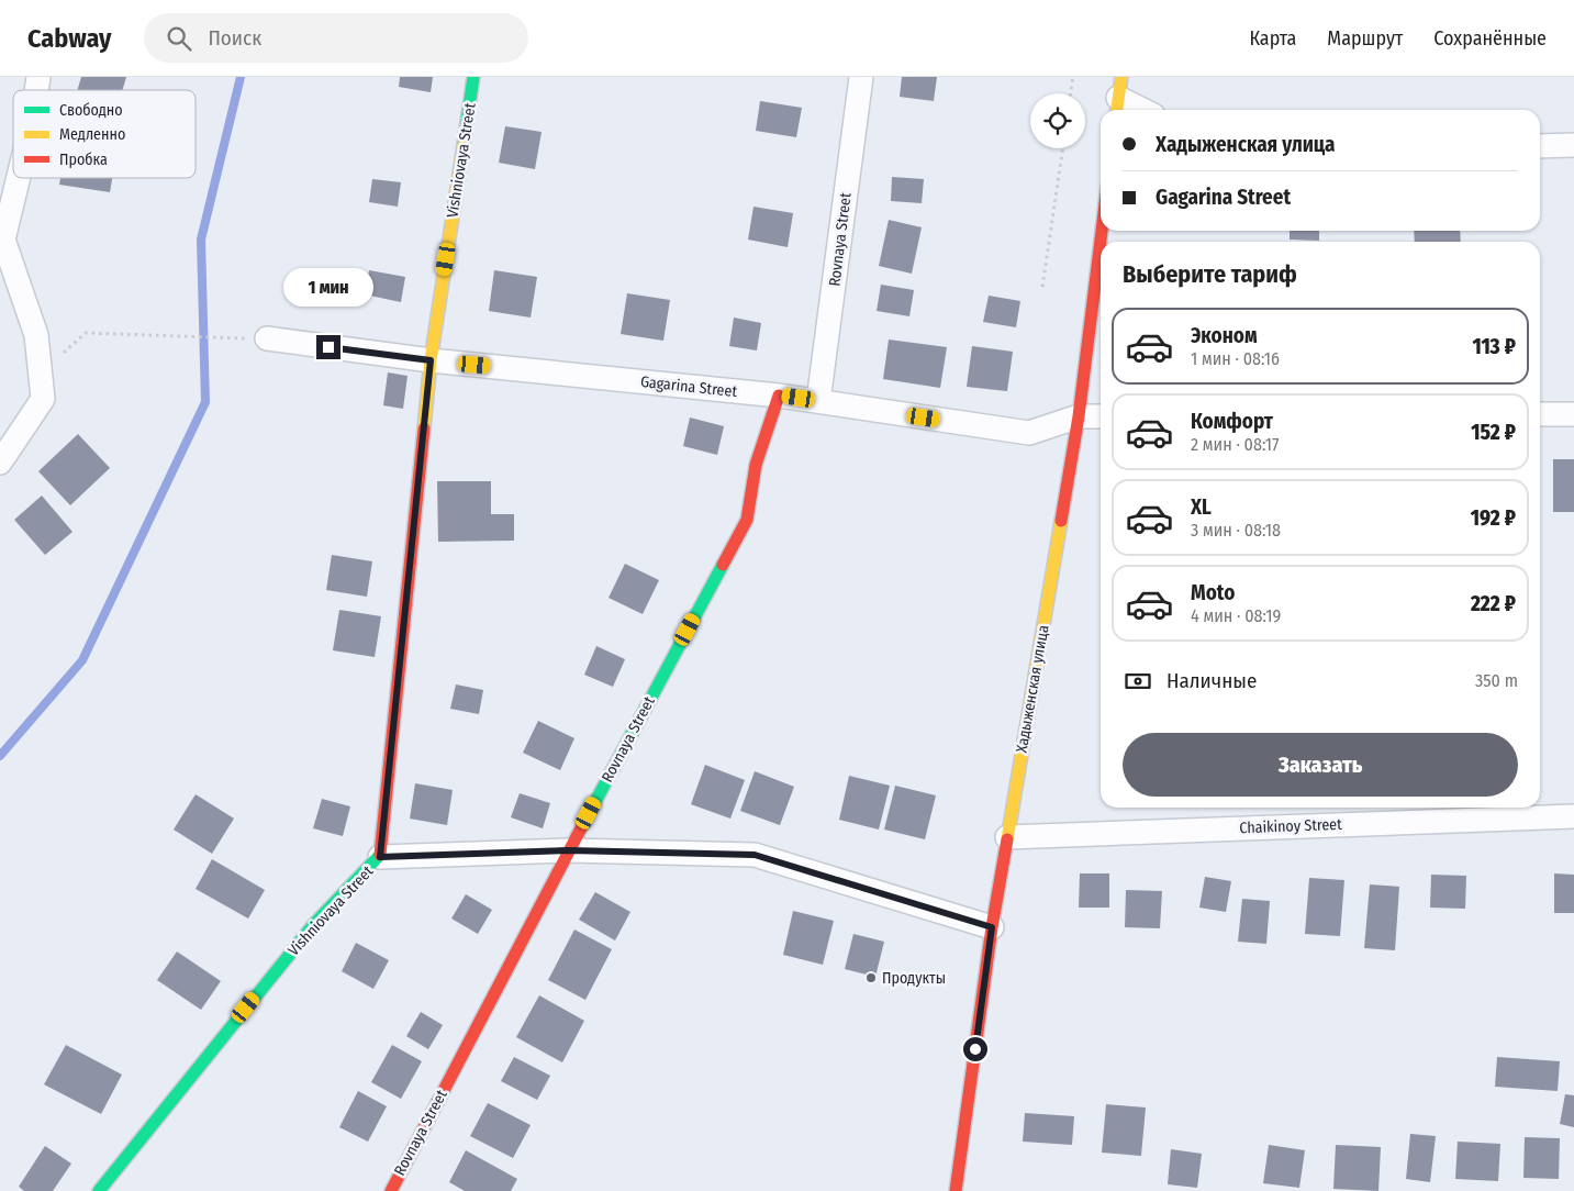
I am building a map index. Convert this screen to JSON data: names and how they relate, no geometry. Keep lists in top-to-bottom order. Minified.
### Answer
{"streets":{"street":["Vishniovaya Street","Rovnaya Street","Gagarina Street","Хадыженская улица","Chaikinoy Street"]},"crossings":[["Vishniovaya Street","Gagarina Street"],["Rovnaya Street","Gagarina Street"],["Gagarina Street","Хадыженская улица"],["Хадыженская улица","Chaikinoy Street"]],"places":["Продукты"],"legend":["Свободно","Медленно","Пробка"],"page":{"header":"Cabway","search":"Поиск","nav":["Карта","Маршрут","Сохранённые"],"banner":["Хадыженская улица","Gagarina Street"],"heading":"Выберите тариф","bubble":"1 мин","list":[{"name":"Эконом","note":"1 мин · 08:16","value":"113 ₽"},{"name":"Комфорт","note":"2 мин · 08:17","value":"152 ₽"},{"name":"XL","note":"3 мин · 08:18","value":"192 ₽"},{"name":"Moto","note":"4 мин · 08:19","value":"222 ₽"}],"pay":["Наличные","350 m"],"buttons":"Заказать"}}
